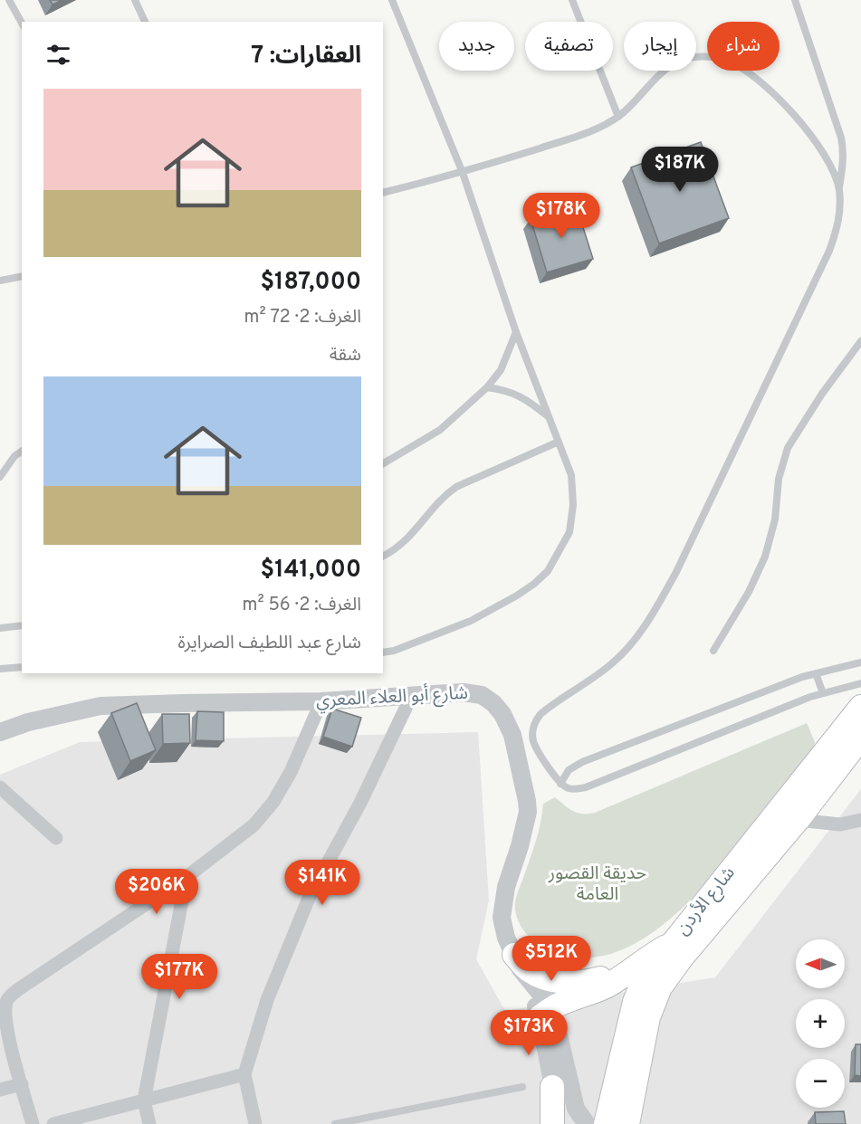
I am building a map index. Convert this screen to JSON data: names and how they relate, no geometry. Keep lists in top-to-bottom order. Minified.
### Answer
{"streets":{"highway":["شارع الأردن"],"street":["شارع أبو العلاء المعري"]},"parks":["حديقة القصور العامة"],"north":"left","page":{"chip":["شراء","إيجار","تصفية","جديد"],"heading":"العقارات: 7","list":[{"name":"$187,000","note":"الغرف: 2 · 72 m² · شقة"},{"name":"$141,000","note":"الغرف: 2 · 56 m² · شارع عبد اللطيف الصرايرة"}],"price":["$187K","$178K","$141K","$206K","$512K","$177K","$173K"],"map_buttons":["+","−"]}}
